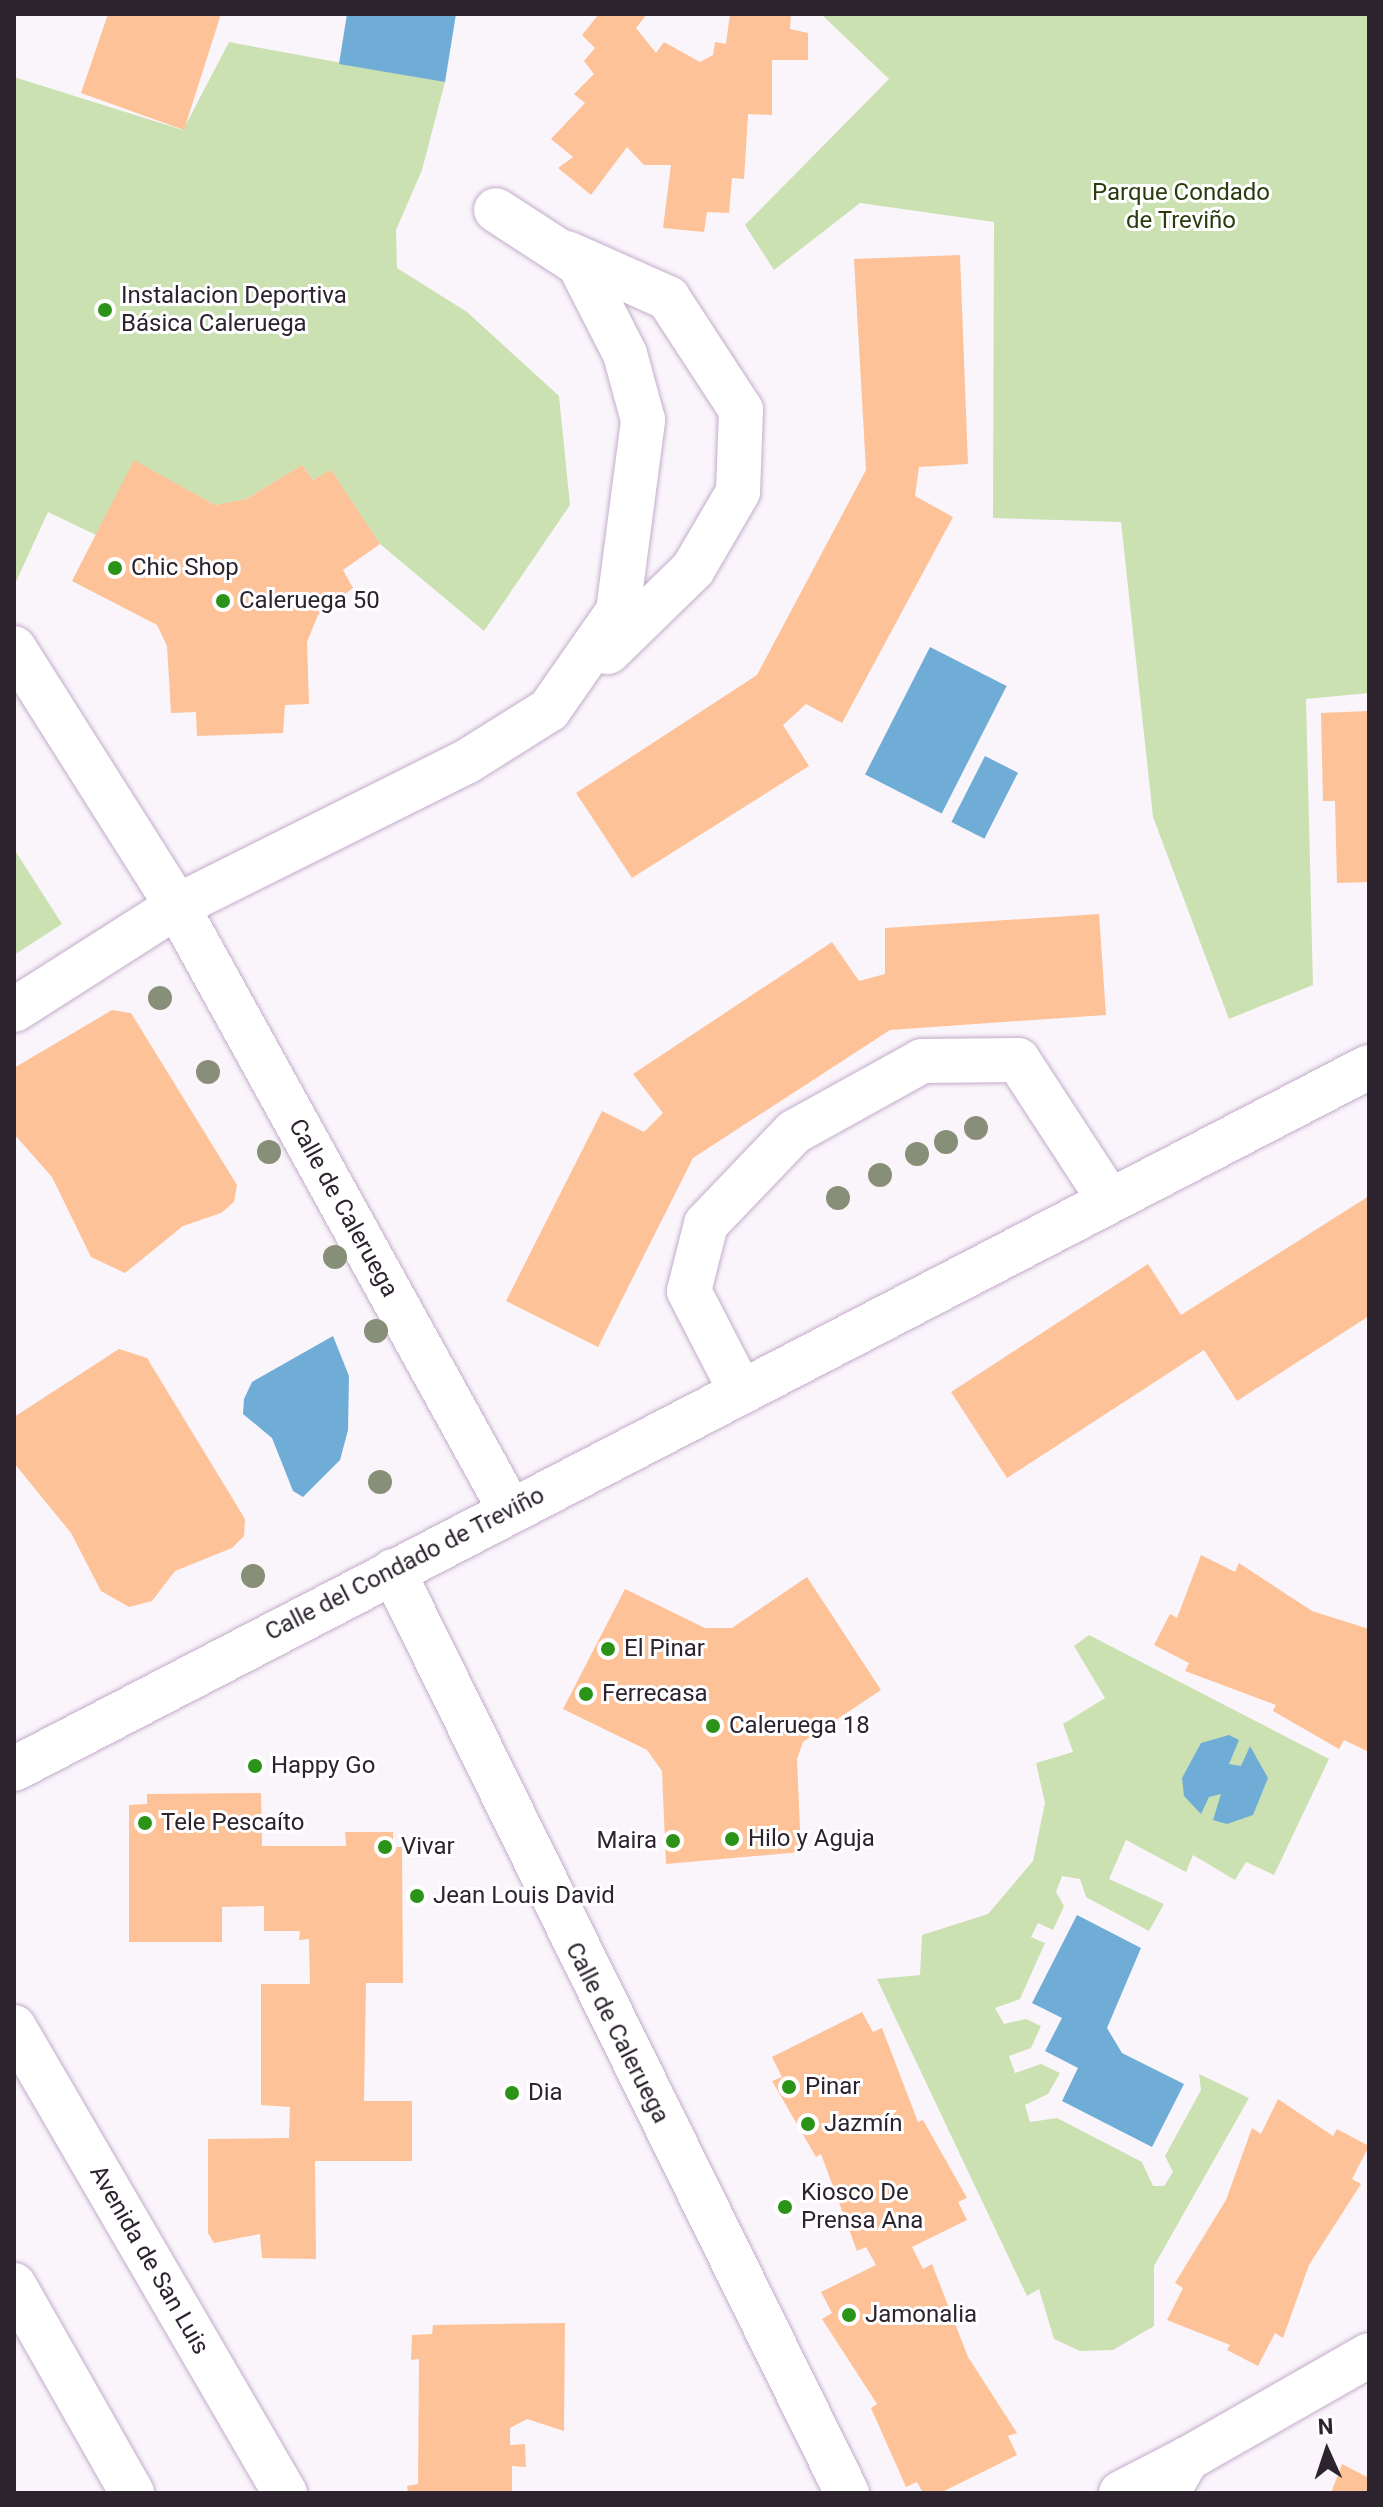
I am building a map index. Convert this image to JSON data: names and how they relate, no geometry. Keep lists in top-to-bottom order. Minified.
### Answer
{"streets":{"street":["Calle de Caleruega","Calle del Condado de Treviño","Avenida de San Luis"]},"crossings":[["Calle de Caleruega","Calle del Condado de Treviño"]],"parks":["Parque Condado de Treviño"],"places":["Instalacion Deportiva Básica Caleruega","Chic Shop","Caleruega 50","El Pinar","Ferrecasa","Caleruega 18","Happy Go","Tele Pescaíto","Hilo y Aguja","Maira","Vivar","Jean Louis David","Pinar","Dia","Jazmín","Kiosco De Prensa Ana","Jamonalia"],"north":"top"}
